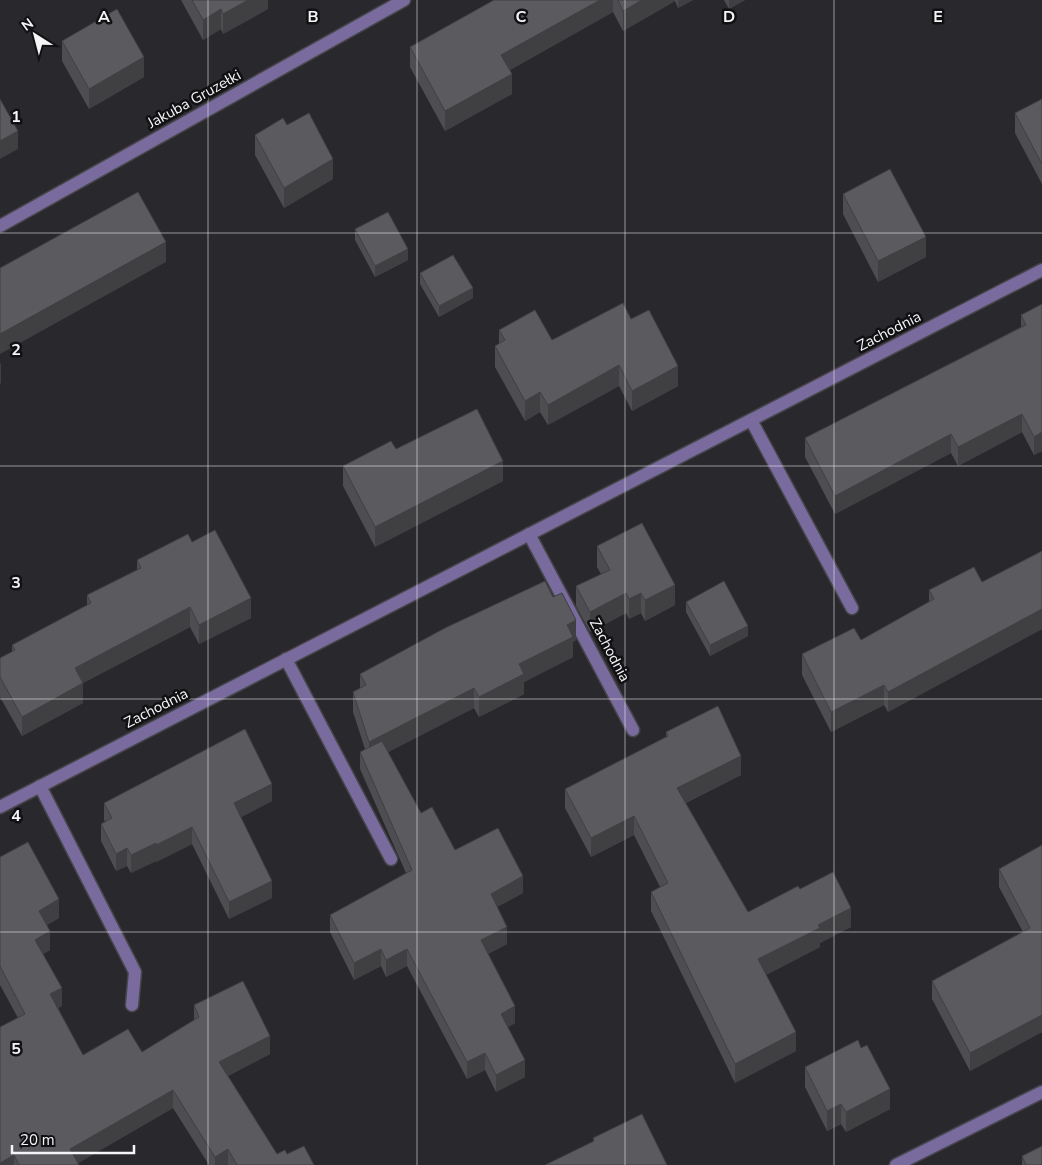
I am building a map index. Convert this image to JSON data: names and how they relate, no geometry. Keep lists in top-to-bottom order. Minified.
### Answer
{"streets":{"street":["Jakuba Gruzełki","Zachodnia"]},"scale_bar":"20 m","north":"top left","grid":{"columns":["A","B","C","D","E"],"rows":["1","2","3","4","5"]}}
